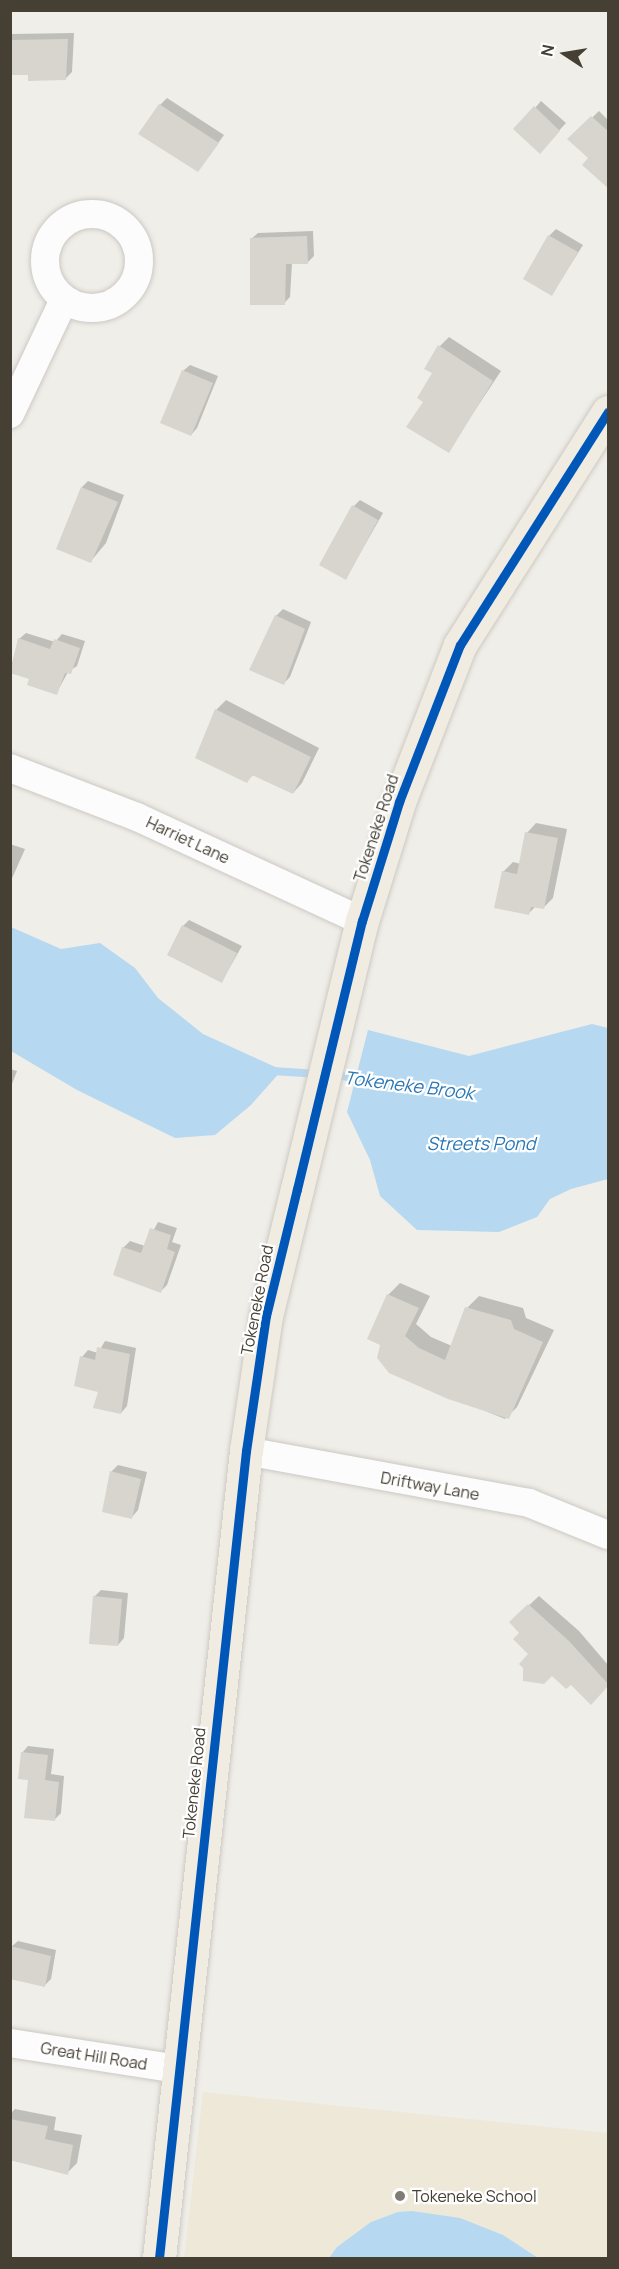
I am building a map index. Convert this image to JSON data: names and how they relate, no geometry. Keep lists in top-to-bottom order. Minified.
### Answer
{"streets":{"main road":["Tokeneke Road"],"street":["Harriet Lane","Driftway Lane","Great Hill Road"]},"crossings":[["Tokeneke Road","Harriet Lane"],["Tokeneke Road","Driftway Lane"],["Tokeneke Road","Great Hill Road"]],"water":["Tokeneke Brook","Streets Pond"],"places":["Tokeneke School"],"north":"left"}
